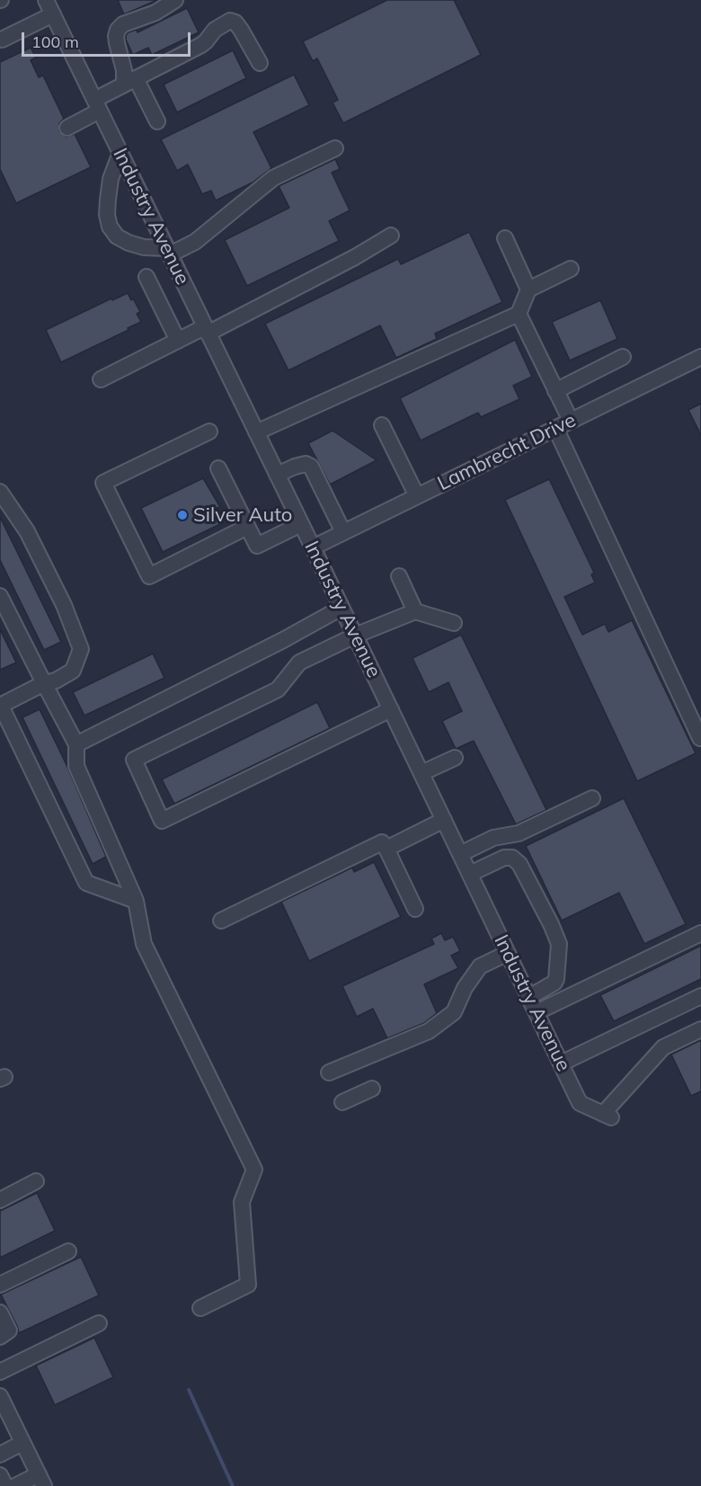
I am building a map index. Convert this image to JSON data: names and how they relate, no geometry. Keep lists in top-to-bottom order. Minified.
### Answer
{"streets":{"street":["Industry Avenue","Lambrecht Drive"]},"crossings":[["Industry Avenue","Lambrecht Drive"]],"places":["Silver Auto"],"scale_bar":"100 m"}
